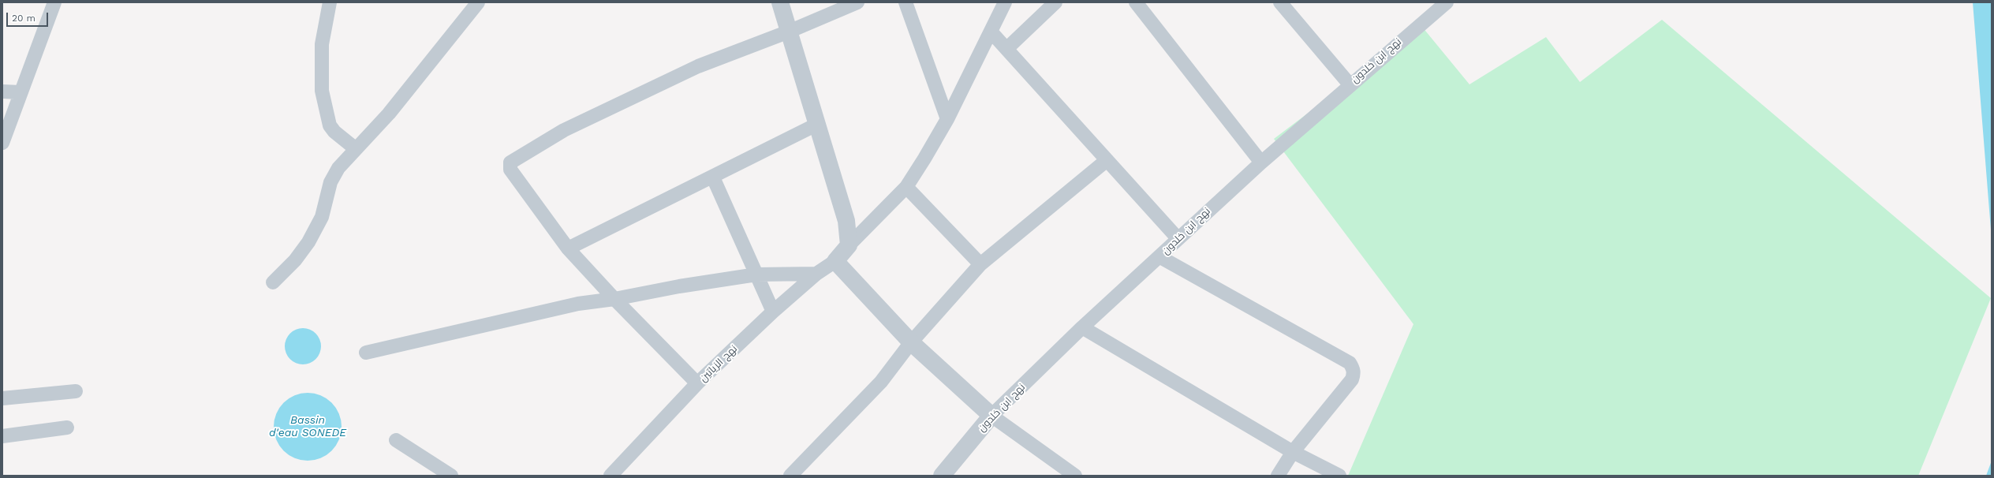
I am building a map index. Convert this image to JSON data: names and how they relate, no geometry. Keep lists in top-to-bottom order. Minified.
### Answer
{"streets":{"street":["نهج ابن خلدون","نهج الزياتين"]},"water":["Bassin d'eau SONEDE"],"scale_bar":"20 m"}
